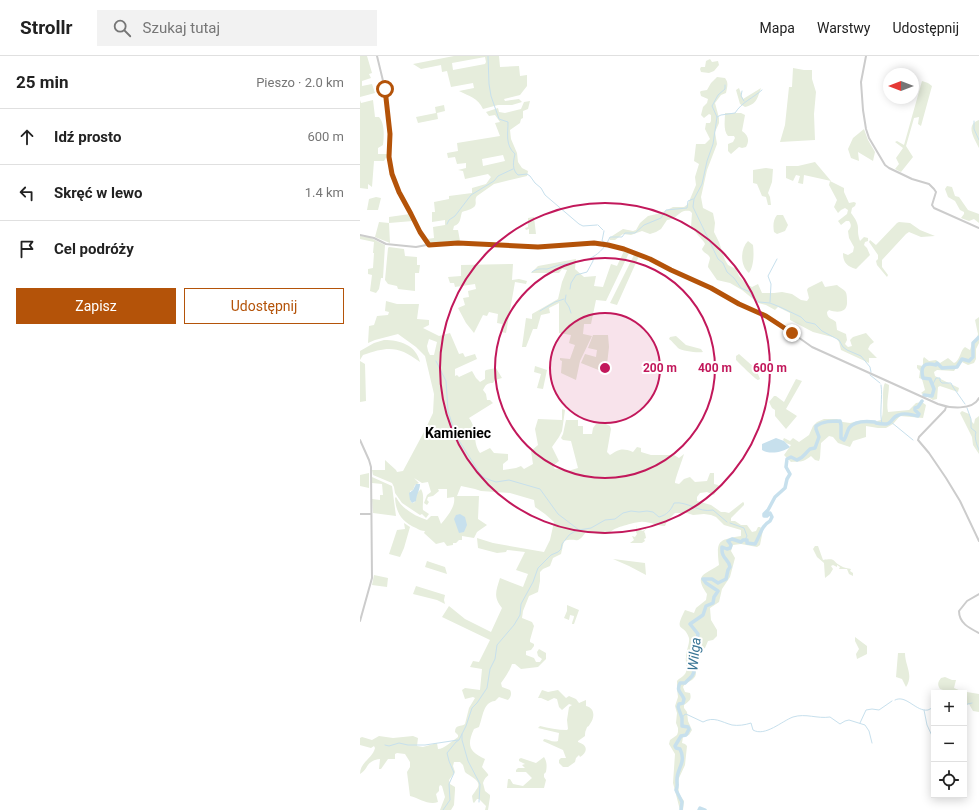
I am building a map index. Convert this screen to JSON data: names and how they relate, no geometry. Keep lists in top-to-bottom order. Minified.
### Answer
{"districts":["Kamieniec"],"water":["Wilga"],"north":"left","page":{"header":"Strollr","search":"Szukaj tutaj","nav":["Mapa","Warstwy","Udostępnij"],"heading":["25 min","Pieszo · 2.0 km"],"list":[["Idź prosto","600 m"],["Skręć w lewo","1.4 km"],"Cel podróży"],"buttons":["Zapisz","Udostępnij"],"map_buttons":["+","−"]},"rings":["200 m","400 m","600 m"]}
